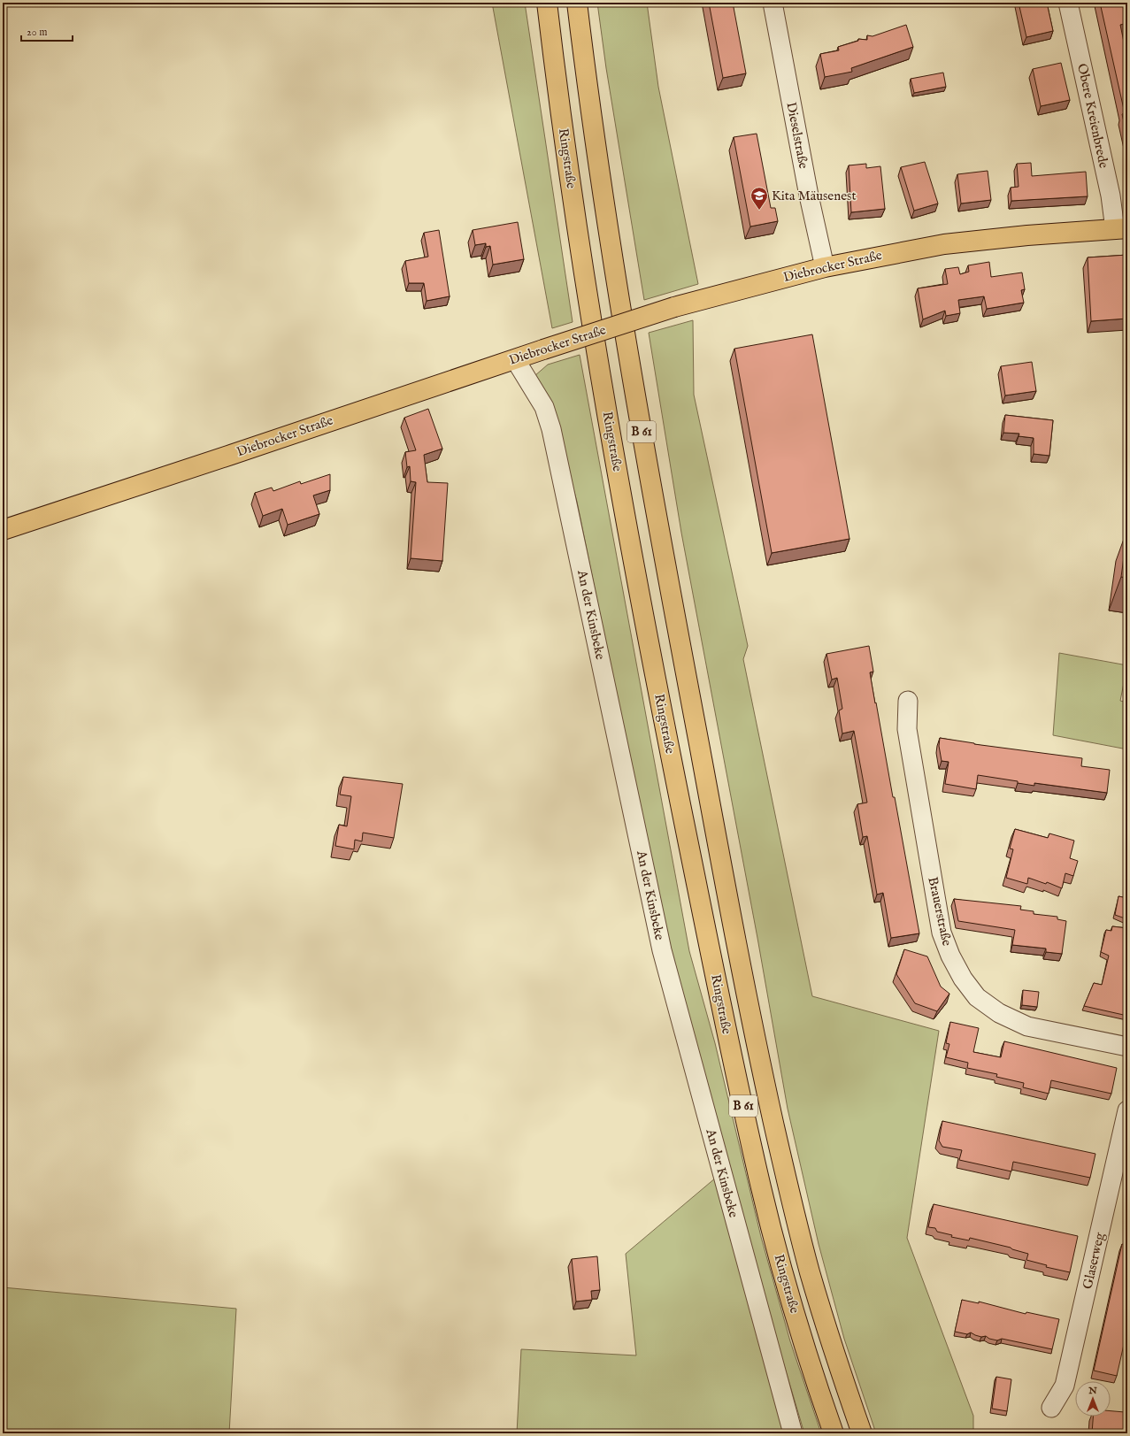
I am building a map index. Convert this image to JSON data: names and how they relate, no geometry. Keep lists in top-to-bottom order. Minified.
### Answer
{"streets":{"main road":["Ringstraße","Diebrocker Straße","B 61"],"street":["Obere Kreienbrede","Dieselstraße","An der Kinsbeke","Brauerstraße","Glaserweg"]},"crossings":[["Obere Kreienbrede","Diebrocker Straße"],["Dieselstraße","Diebrocker Straße"],["Diebrocker Straße","An der Kinsbeke"]],"places":{"school or university":["Kita Mäusenest"]},"scale_bar":"20 m","north":"top"}
